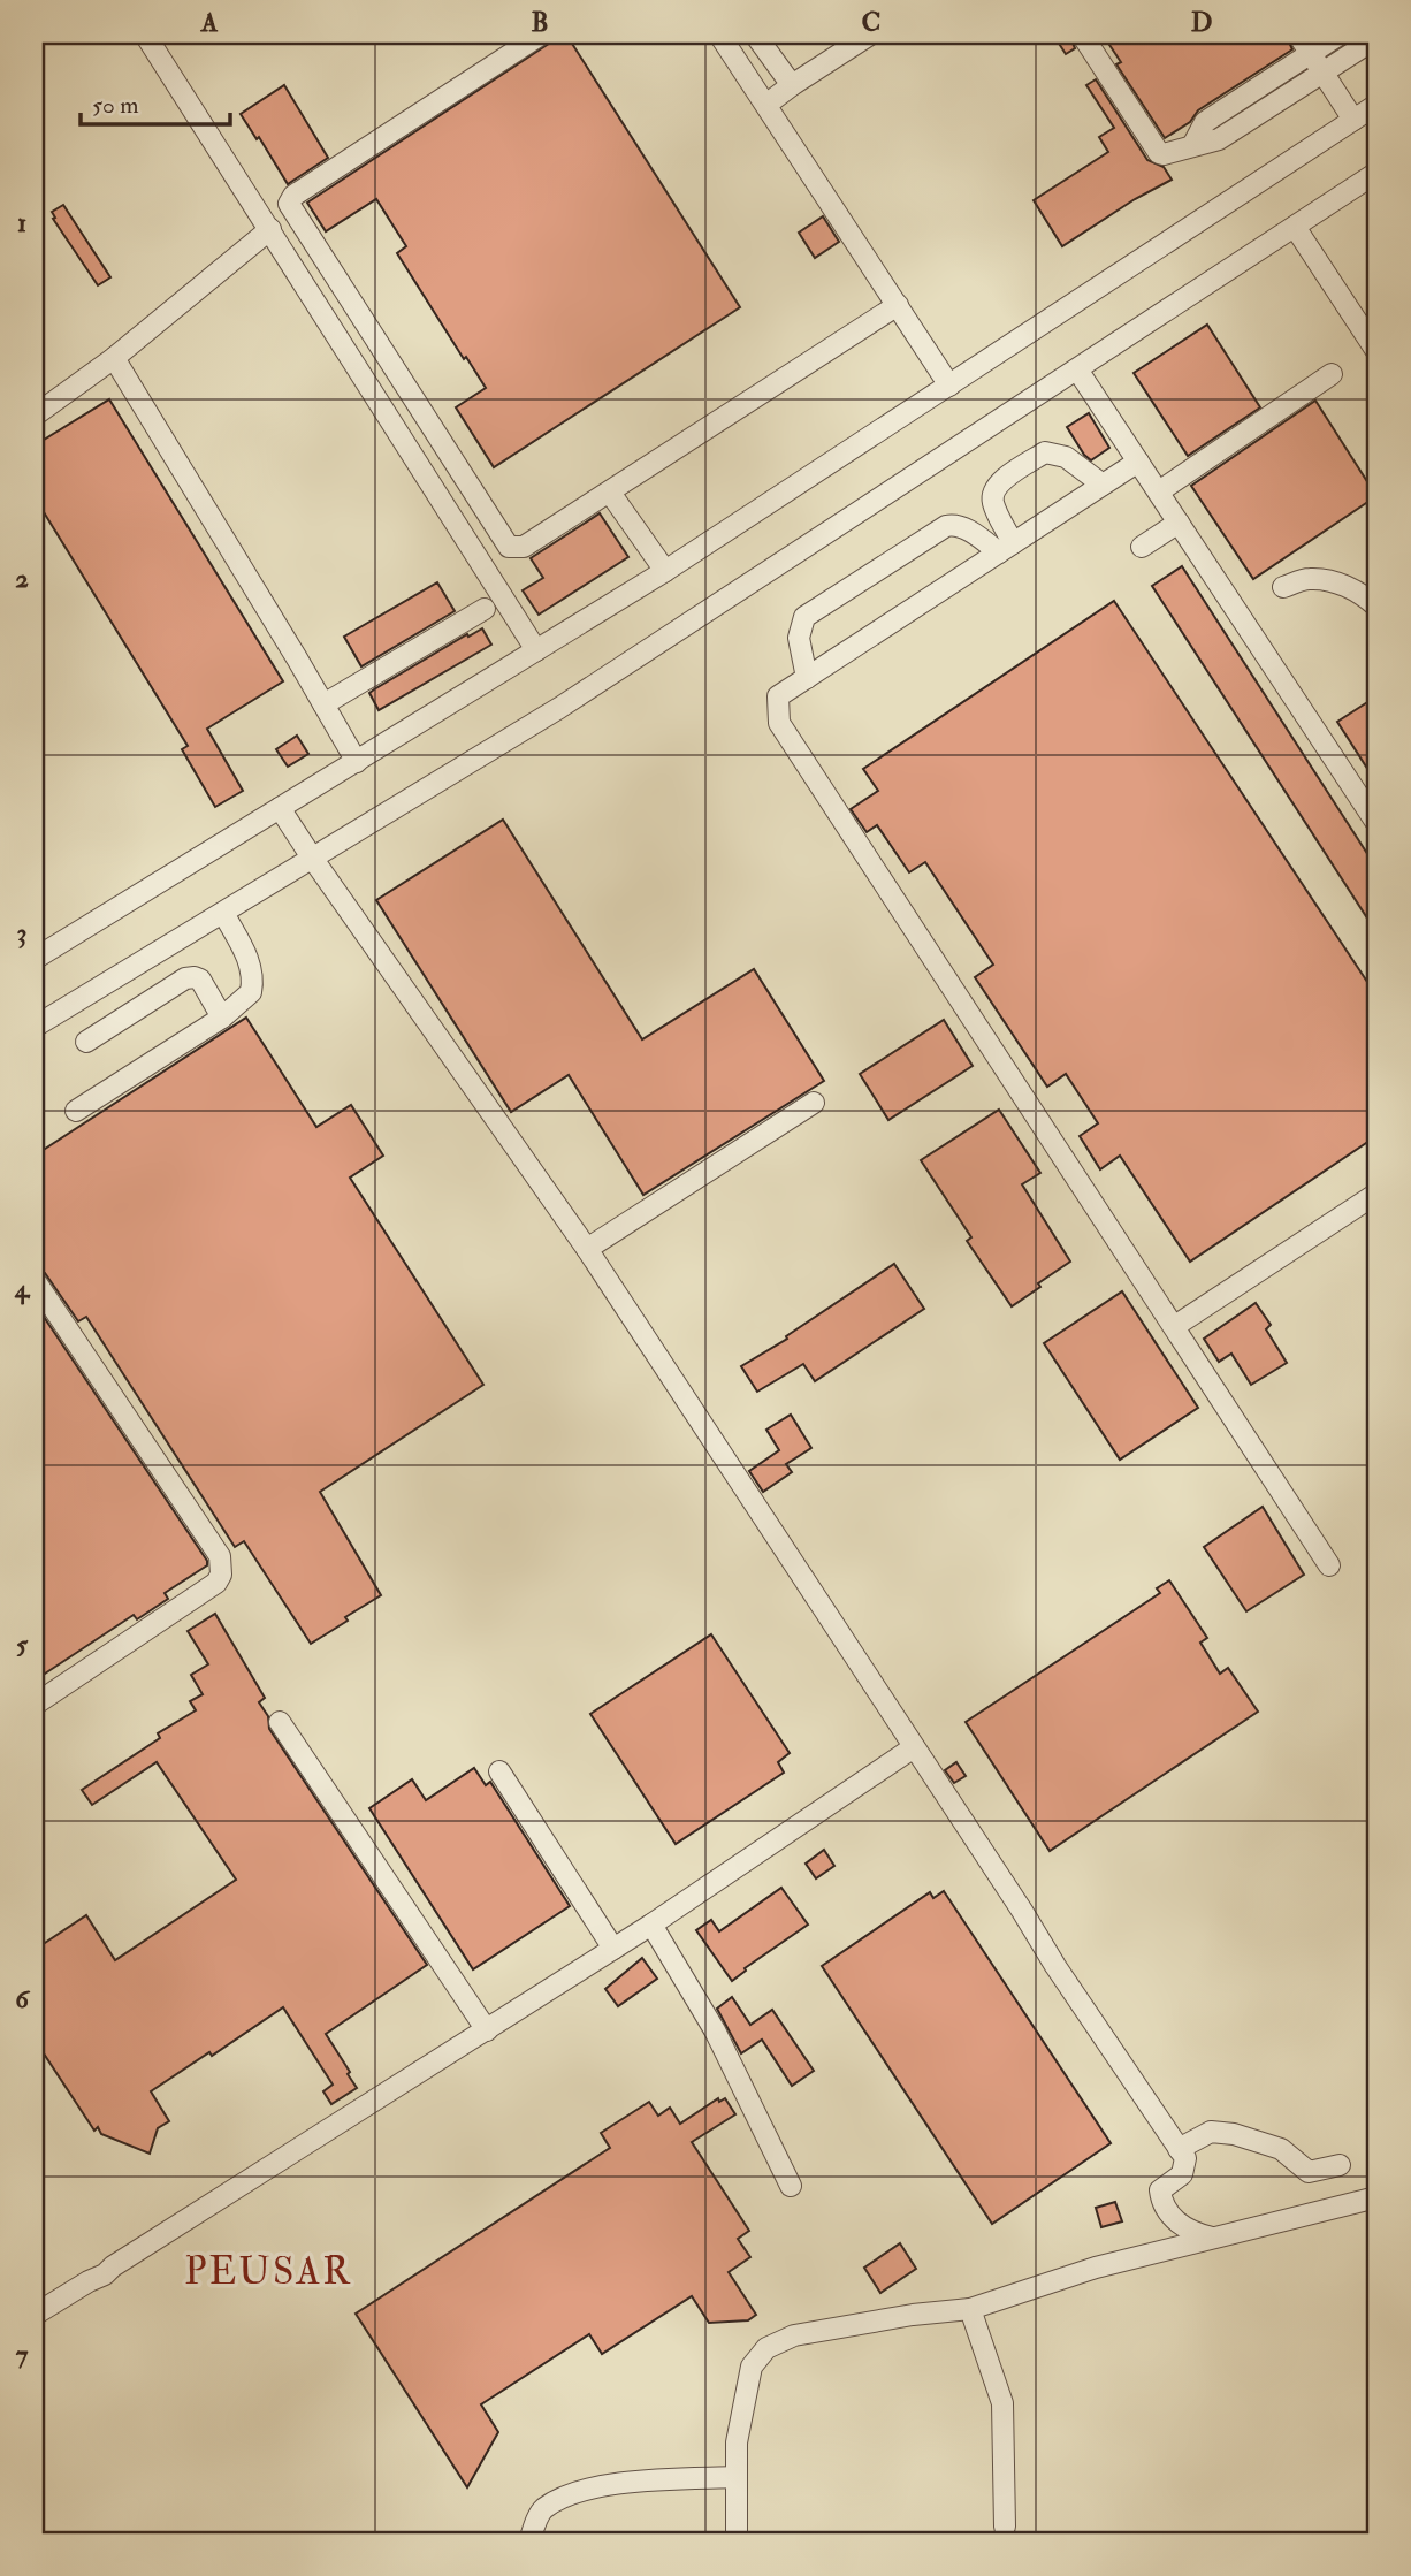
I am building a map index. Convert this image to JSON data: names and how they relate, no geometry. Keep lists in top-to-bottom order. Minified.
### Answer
{"districts":["PEUSAR"],"scale_bar":"50 m","grid":{"columns":["A","B","C","D"],"rows":["1","2","3","4","5","6","7"]}}
